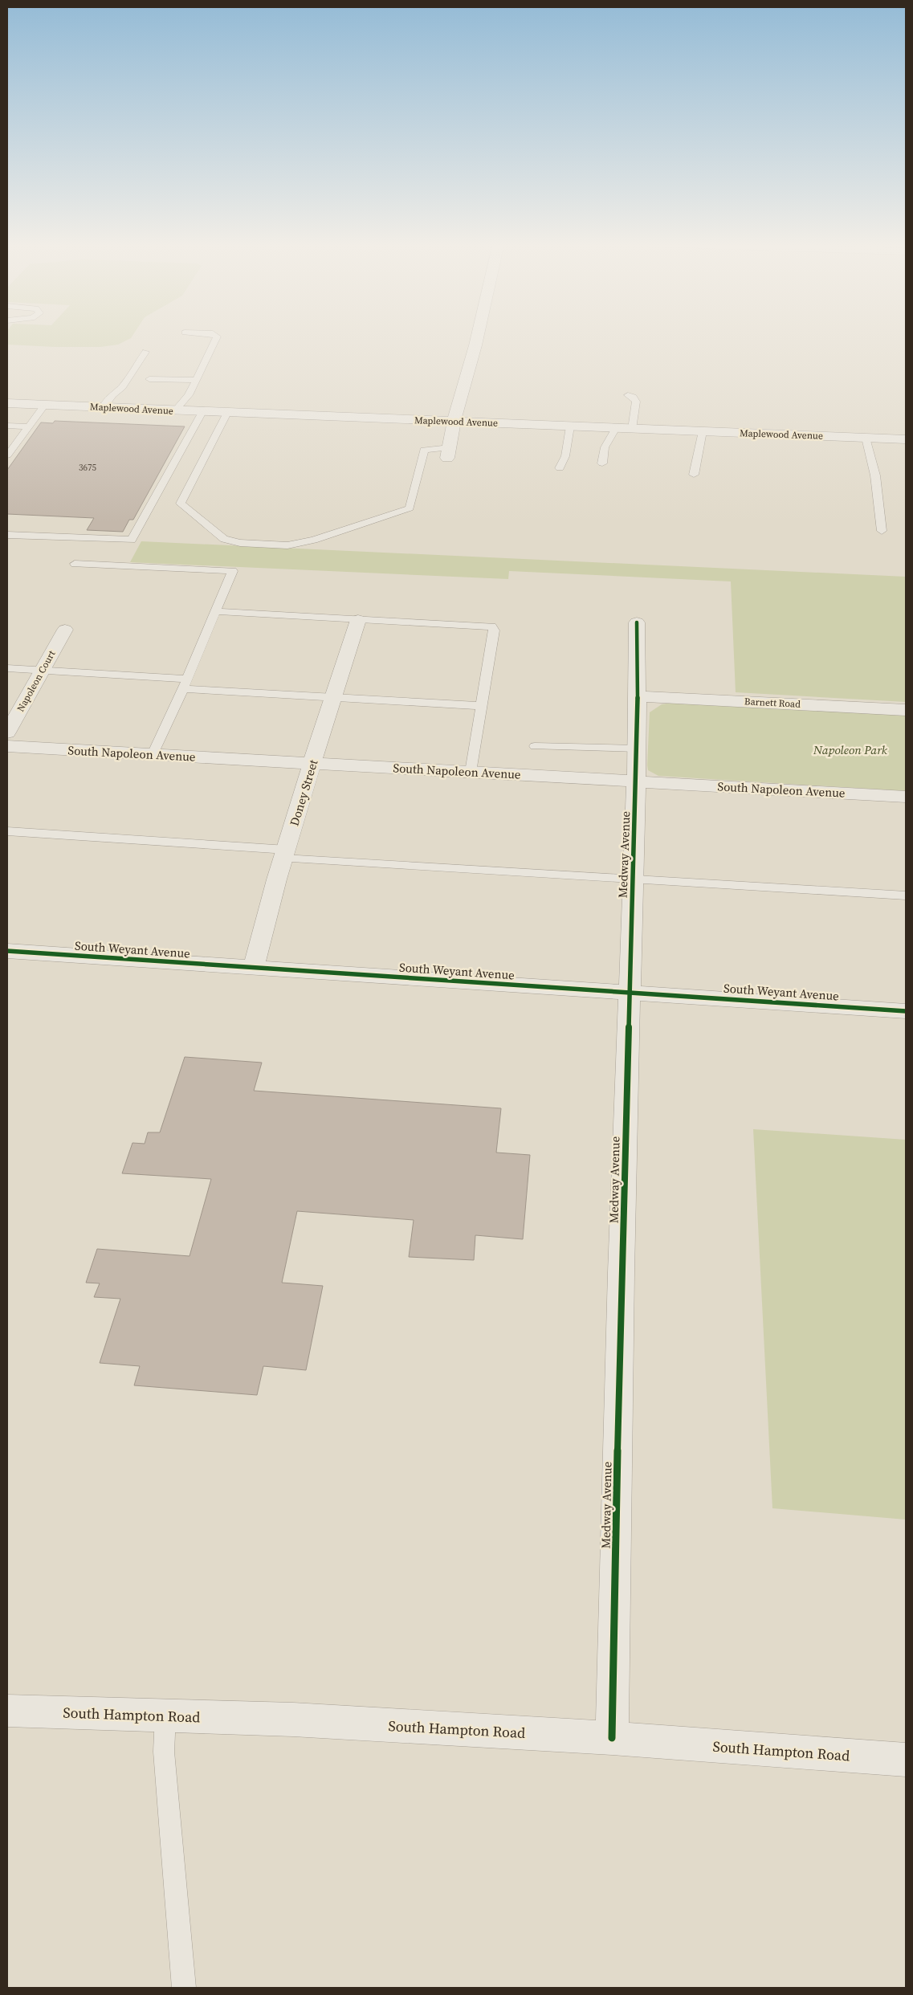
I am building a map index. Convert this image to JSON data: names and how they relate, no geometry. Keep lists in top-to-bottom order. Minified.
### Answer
{"streets":{"street":["Maplewood Avenue","Napoleon Court","Barnett Road","South Napoleon Avenue","Doney Street","Medway Avenue","South Weyant Avenue","South Hampton Road"]},"crossings":[["Barnett Road","Medway Avenue"],["South Napoleon Avenue","Doney Street"],["South Napoleon Avenue","Medway Avenue"],["Doney Street","South Weyant Avenue"],["Medway Avenue","South Weyant Avenue"],["Medway Avenue","South Hampton Road"]],"parks":["Napoleon Park"],"house_numbers":["3675"]}
